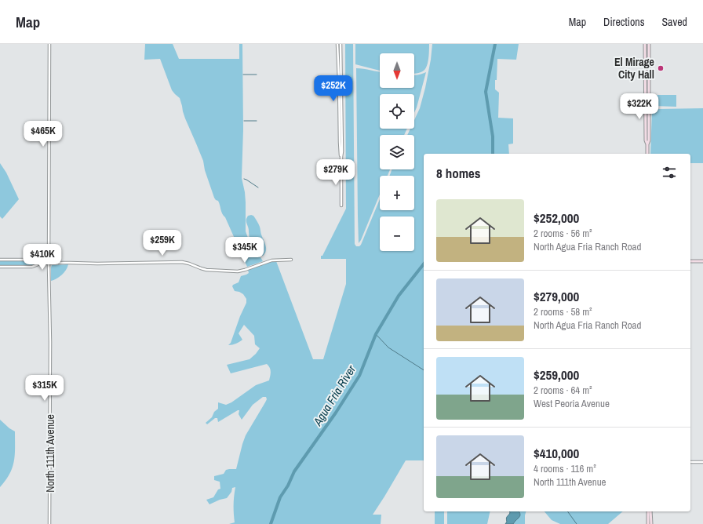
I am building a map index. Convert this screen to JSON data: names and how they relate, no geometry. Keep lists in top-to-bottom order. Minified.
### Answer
{"streets":{"street":["North 111th Avenue"]},"water":["Agua Fria River"],"places":["El Mirage City Hall"],"north":"bottom","page":{"header":"Map","nav":["Map","Directions","Saved"],"map_buttons":["+","−"],"price":["$252K","$322K","$465K","$279K","$259K","$345K","$410K","$315K"],"heading":"8 homes","list":[{"name":"$252,000","note":"2 rooms · 56 m² · North Agua Fria Ranch Road"},{"name":"$279,000","note":"2 rooms · 58 m² · North Agua Fria Ranch Road"},{"name":"$259,000","note":"2 rooms · 64 m² · West Peoria Avenue"},{"name":"$410,000","note":"4 rooms · 116 m² · North 111th Avenue"}]}}
